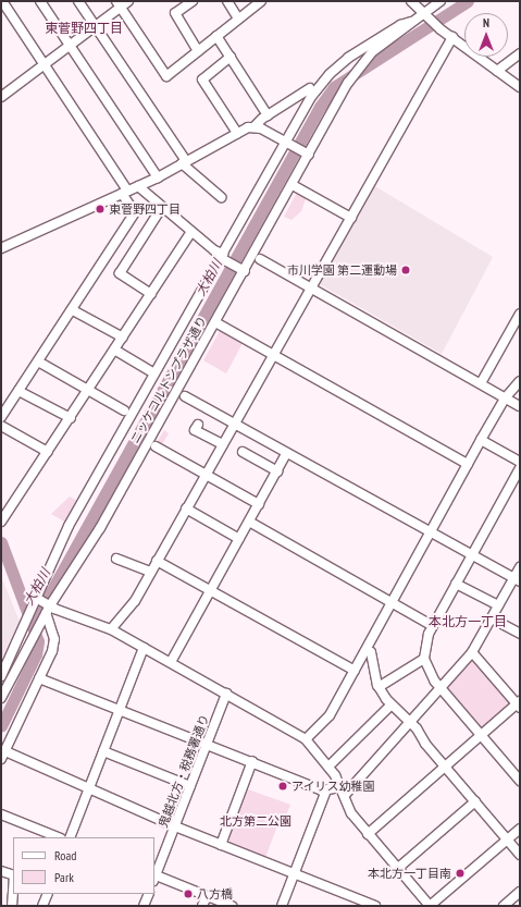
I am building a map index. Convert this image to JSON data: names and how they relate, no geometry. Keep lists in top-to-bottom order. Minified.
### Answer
{"streets":{"street":["ニッケコルトンプラザ通り","鬼越北方・税務署通り"]},"districts":["東菅野四丁目","本北方一丁目"],"water":["大柏川"],"parks":["北方第二公園"],"places":["東菅野四丁目","市川学園 第二運動場","アイリス幼稚園","本北方一丁目南","八方橋"],"legend":["Road","Park"],"north":"top"}
